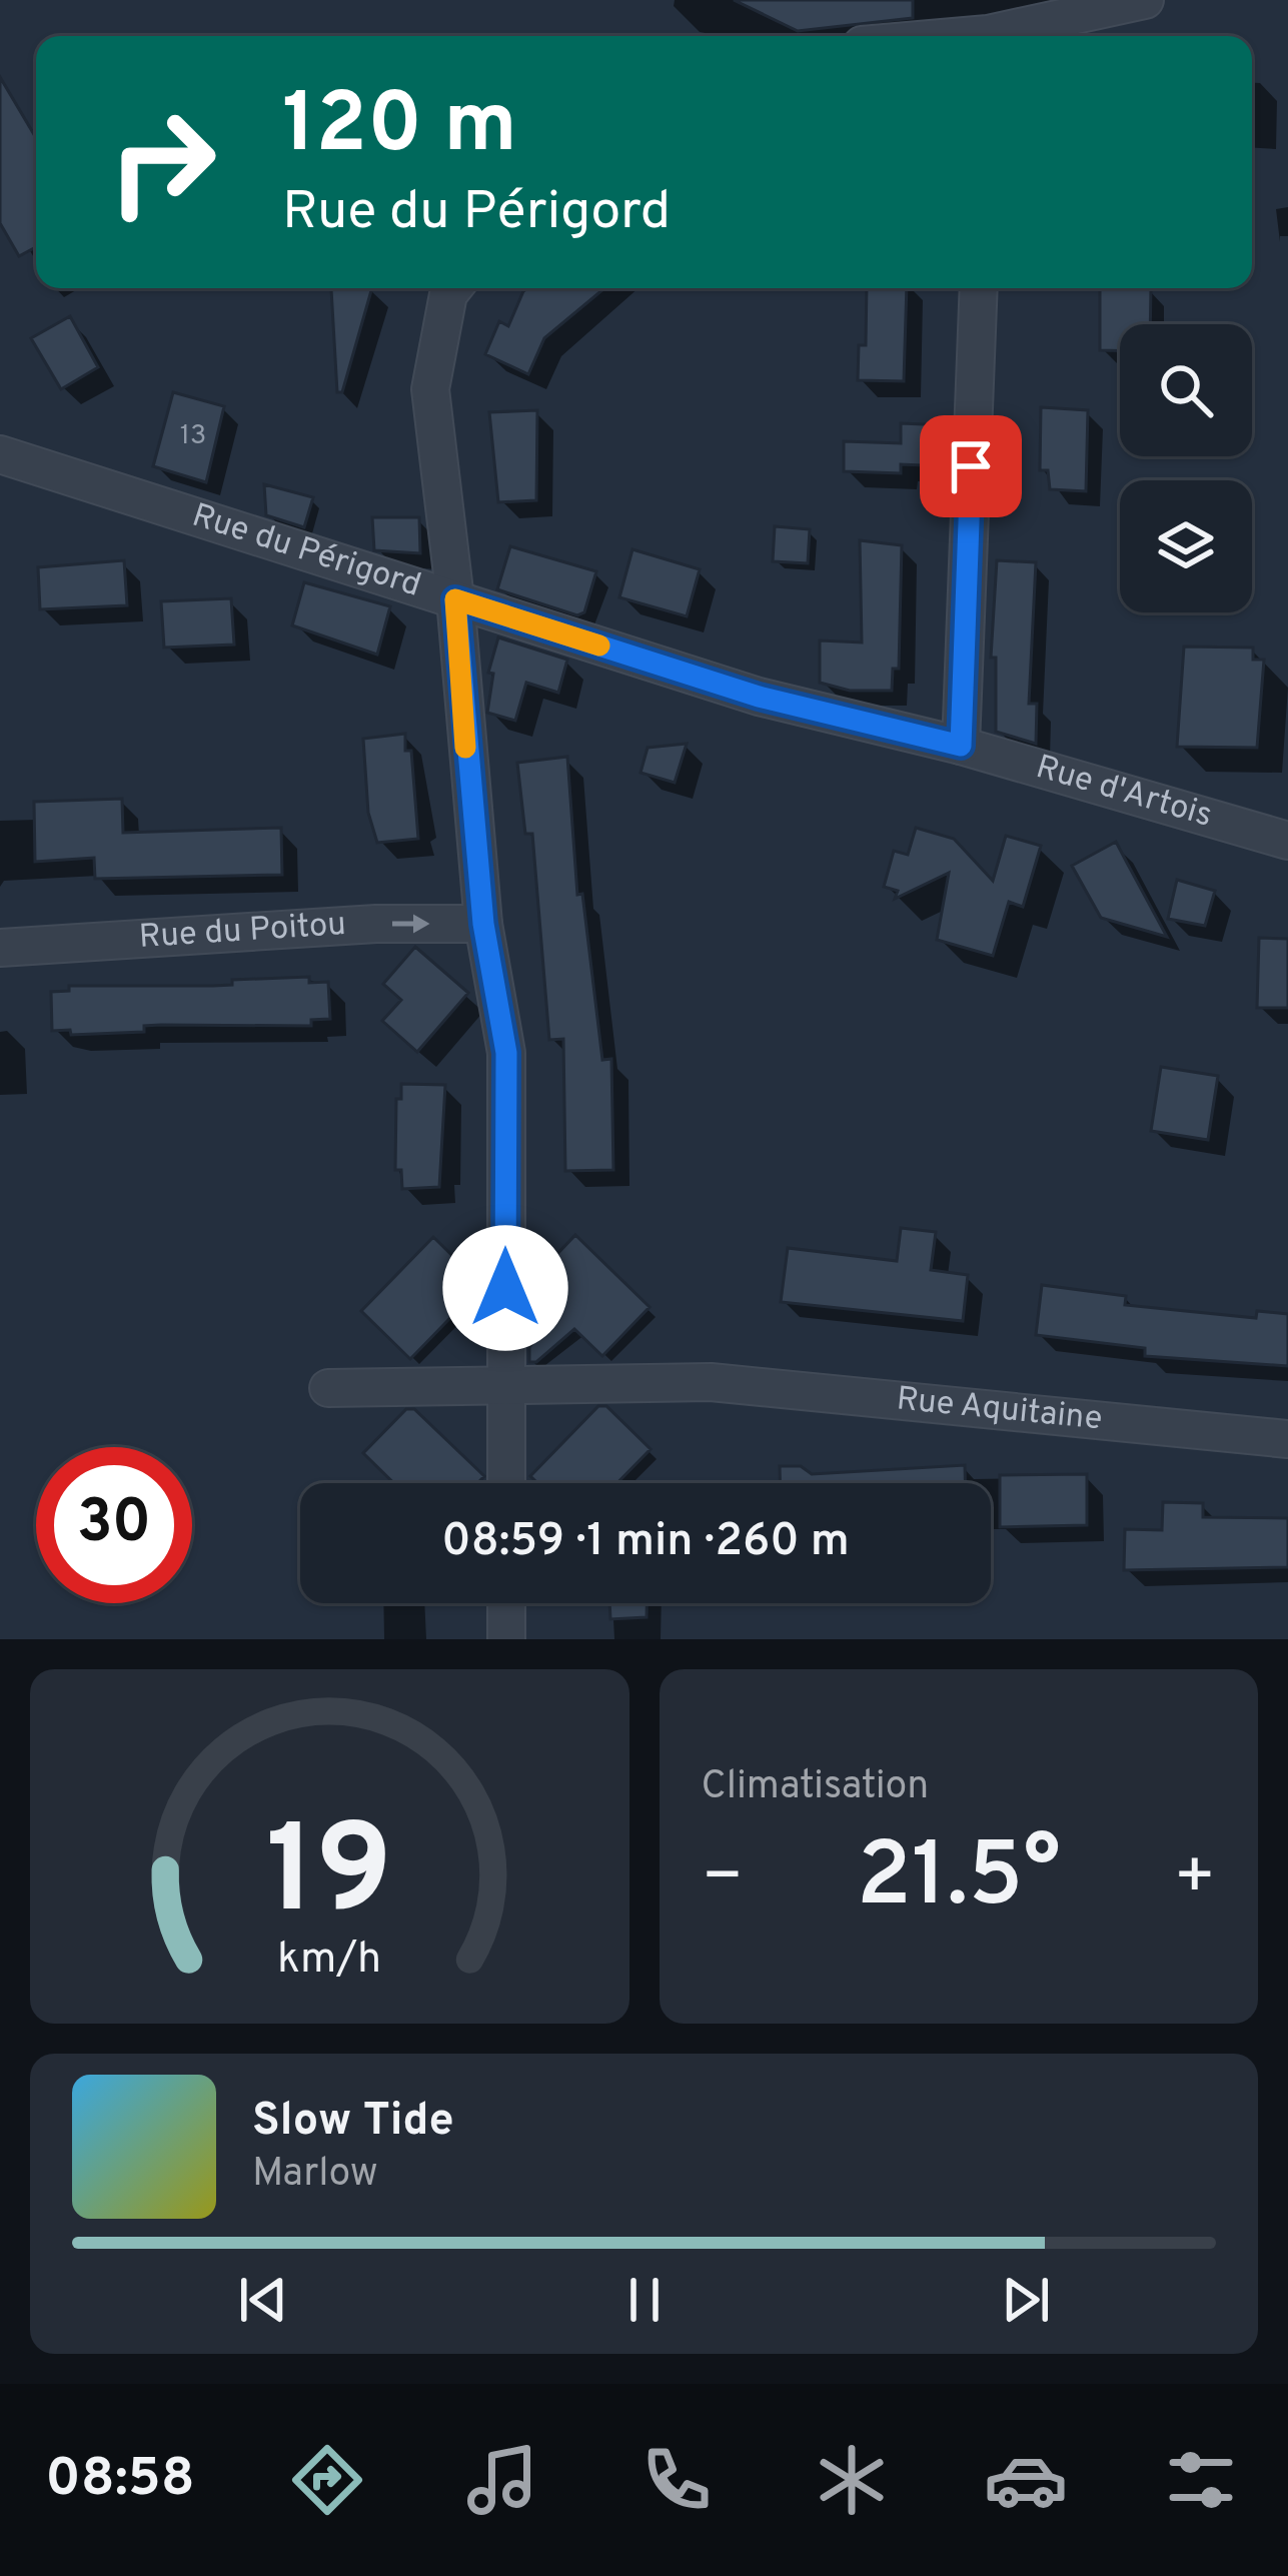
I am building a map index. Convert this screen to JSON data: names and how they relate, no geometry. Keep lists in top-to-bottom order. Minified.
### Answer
{"streets":{"street":["Rue du Périgord","Rue d'Artois","Rue du Poitou","Rue Aquitaine"]},"crossings":[["Rue du Périgord","Rue d'Artois"]],"one_way":["Rue du Poitou"],"house_numbers":["13"],"page":{"turn":["120 m","Rue du Périgord"],"limit":"30","trip":"08:59 · 1 min · 260 m","tile":"Climatisation","heat":["−","21.5°","+"],"song":["Slow Tide","Marlow"],"tabs":"08:58","gauge":["19","km/h"]}}
